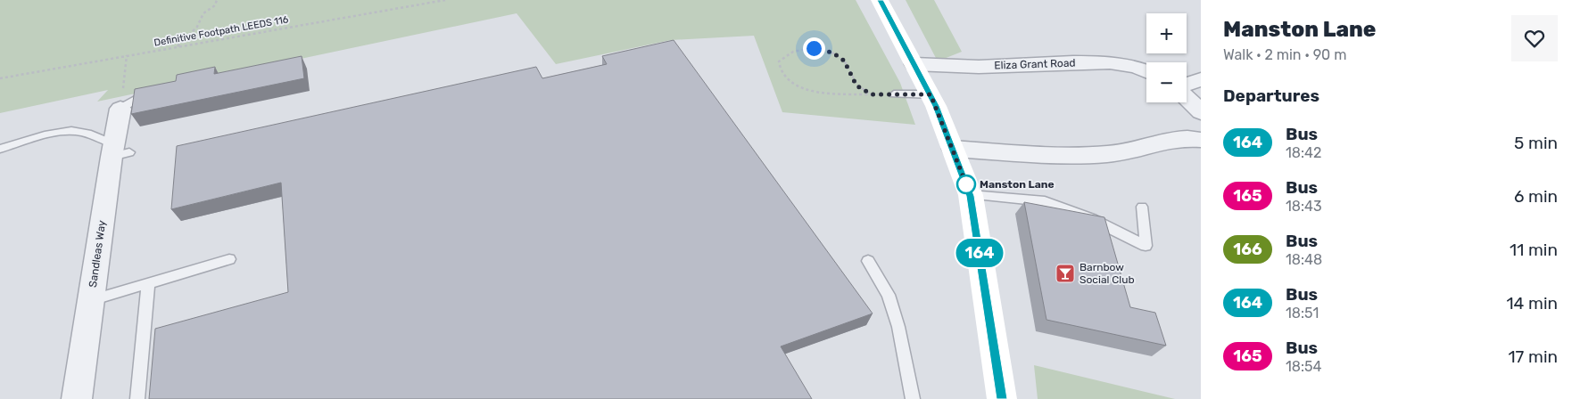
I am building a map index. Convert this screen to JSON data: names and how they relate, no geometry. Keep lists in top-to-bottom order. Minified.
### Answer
{"streets":{"street":["Eliza Grant Road","Sandleas Way"],"path":["Definitive Footpath LEEDS 116"]},"places":{"other":["Manston Lane"],"bar":["Barnbow Social Club"]},"lines":["bus line 164"],"page":{"on_map":"164","heading":[["Manston Lane","Walk · 2 min · 90 m"],"Departures"],"map_buttons":["+","−"],"list":[{"mark":"164","name":"Bus","note":"18:42","value":"5 min"},{"mark":"165","name":"Bus","note":"18:43","value":"6 min"},{"mark":"166","name":"Bus","note":"18:48","value":"11 min"},{"mark":"164","name":"Bus","note":"18:51","value":"14 min"},{"mark":"165","name":"Bus","note":"18:54","value":"17 min"}]}}
